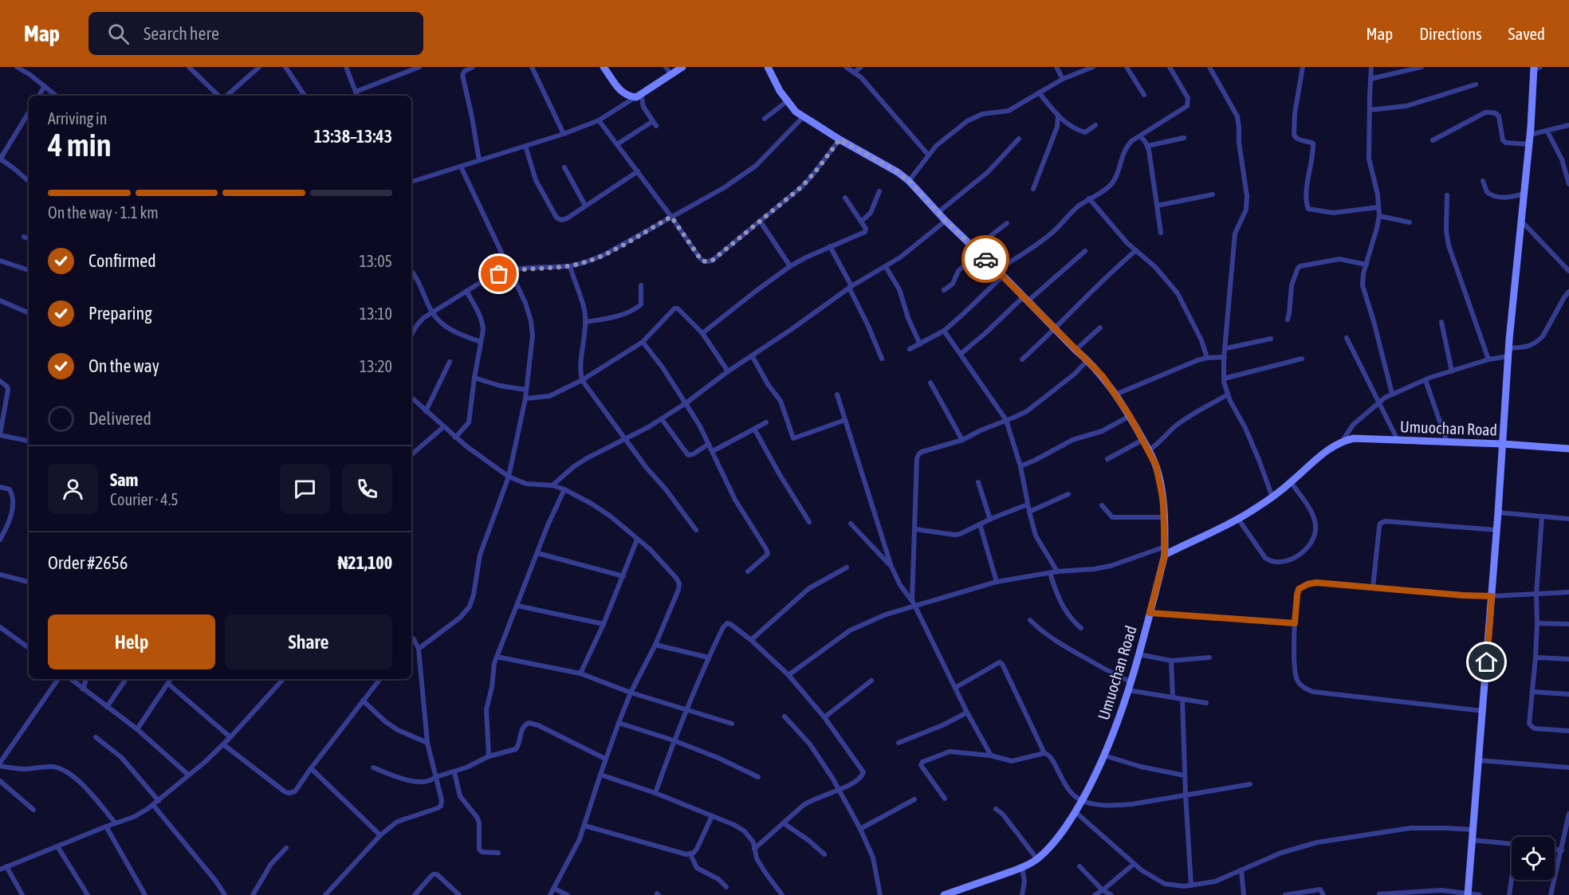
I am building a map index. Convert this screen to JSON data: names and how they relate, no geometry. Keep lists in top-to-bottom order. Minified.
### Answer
{"streets":{"street":["Umuochan Road"]},"page":{"header":"Map","search":"Search here","nav":["Map","Directions","Saved"],"heading":["4 min","Arriving in","13:38–13:43"],"panel":["Sam","Courier · 4.5","Order #2656","₦21,100"],"bar":"On the way · 1.1 km","list":[["Confirmed","13:05"],["Preparing","13:10"],["On the way","13:20"],"Delivered"],"buttons":["Help","Share"]}}
